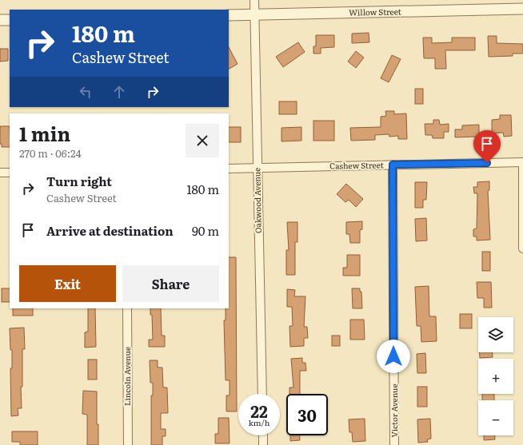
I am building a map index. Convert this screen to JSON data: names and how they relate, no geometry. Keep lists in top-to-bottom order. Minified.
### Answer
{"streets":{"street":["Willow Street","Cashew Street","Oakwood Avenue","Lincoln Avenue","Victor Avenue"]},"crossings":[["Willow Street","Oakwood Avenue"],["Cashew Street","Oakwood Avenue"],["Cashew Street","Victor Avenue"]],"page":{"turn":["180 m","Cashew Street"],"heading":["1 min","270 m · 06:24"],"list":[{"name":"Turn right","note":"Cashew Street","value":"180 m"},{"name":"Arrive at destination","value":"90 m"}],"buttons":["Exit","Share"],"map_buttons":["+","−"],"speed":"22 km/h","limit":"30"}}
